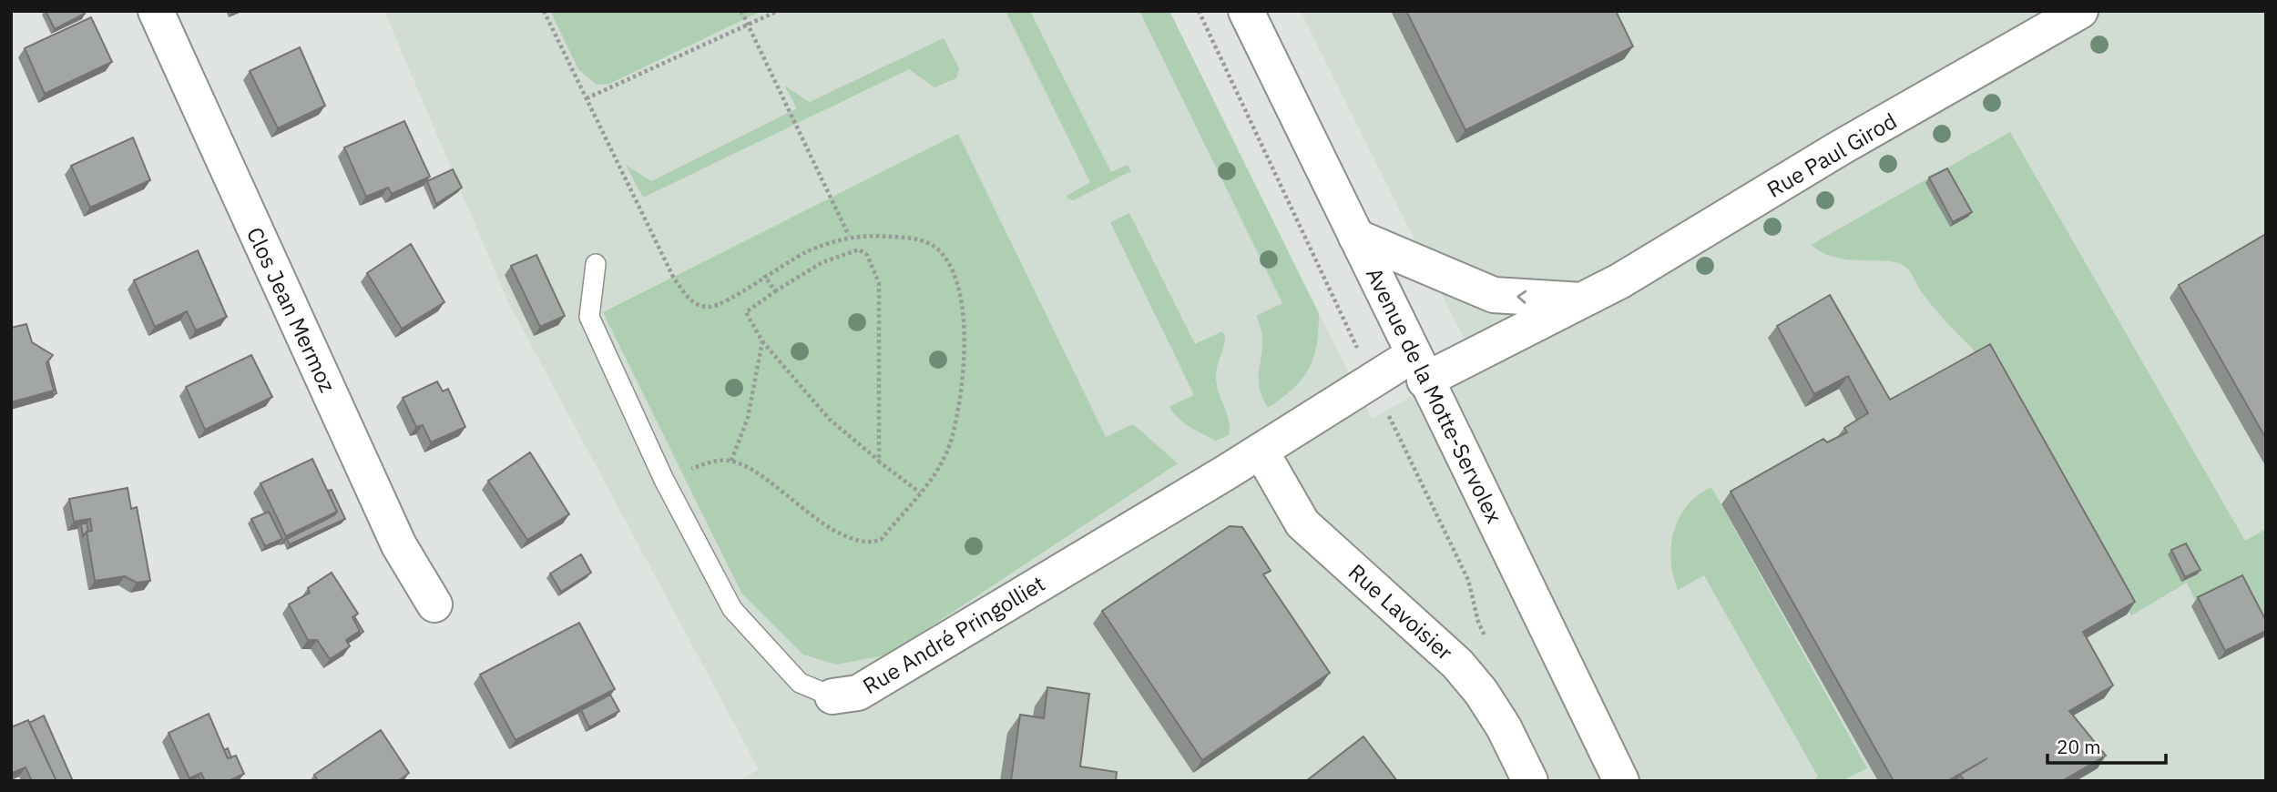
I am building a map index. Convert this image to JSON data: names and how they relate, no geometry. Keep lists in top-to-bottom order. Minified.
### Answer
{"streets":{"street":["Rue Paul Girod","Clos Jean Mermoz","Avenue de la Motte-Servolex","Rue Lavoisier","Rue André Pringolliet"]},"crossings":[["Rue Paul Girod","Avenue de la Motte-Servolex"],["Rue Paul Girod","Rue André Pringolliet"],["Avenue de la Motte-Servolex","Rue André Pringolliet"],["Rue Lavoisier","Rue André Pringolliet"]],"scale_bar":"20 m"}
